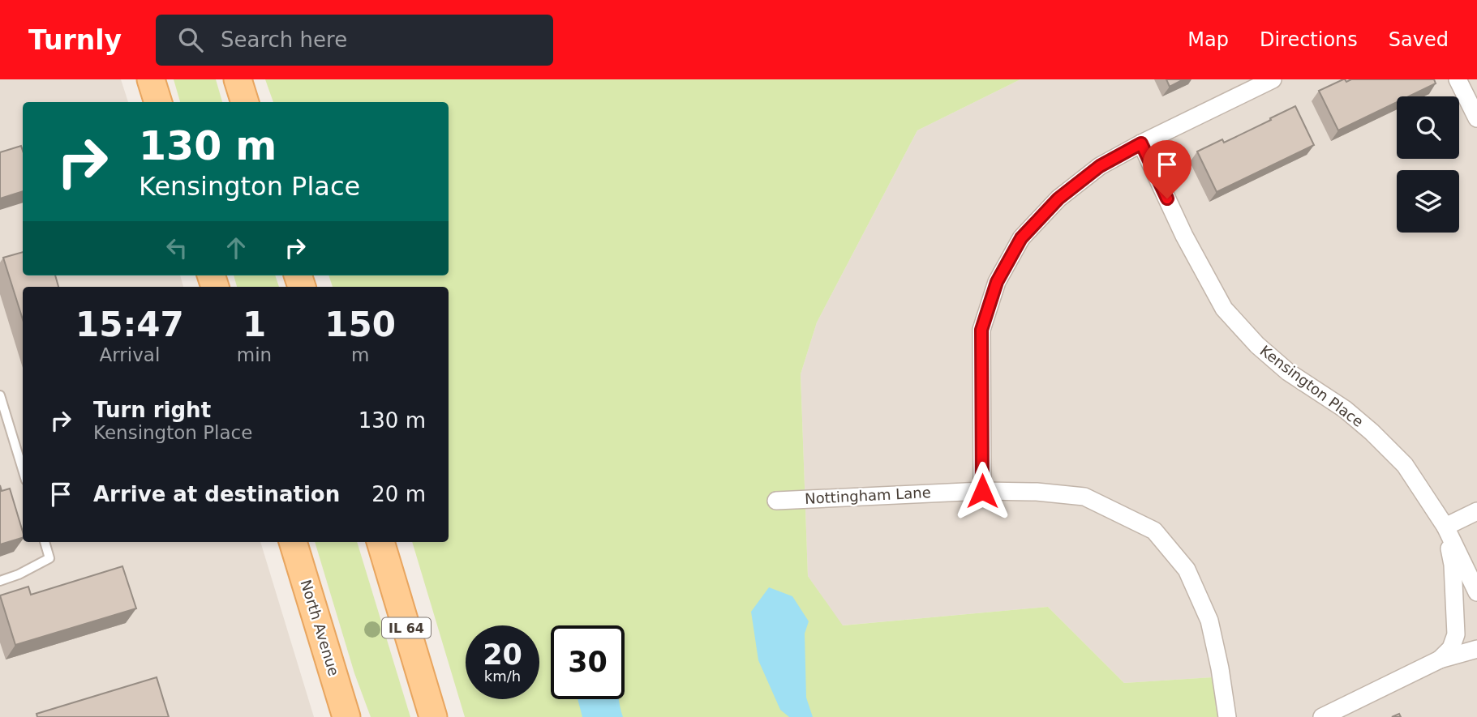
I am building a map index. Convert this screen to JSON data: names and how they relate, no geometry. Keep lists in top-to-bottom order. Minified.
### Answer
{"streets":{"main road":["North Avenue","IL 64"],"street":["Kensington Place","Nottingham Lane"]},"page":{"header":"Turnly","search":"Search here","nav":["Map","Directions","Saved"],"turn":["130 m","Kensington Place"],"eta":["15:47","Arrival","1","min","150","m"],"list":[{"name":"Turn right","note":"Kensington Place","value":"130 m"},{"name":"Arrive at destination","value":"20 m"}],"speed":"20 km/h","limit":"30"}}
